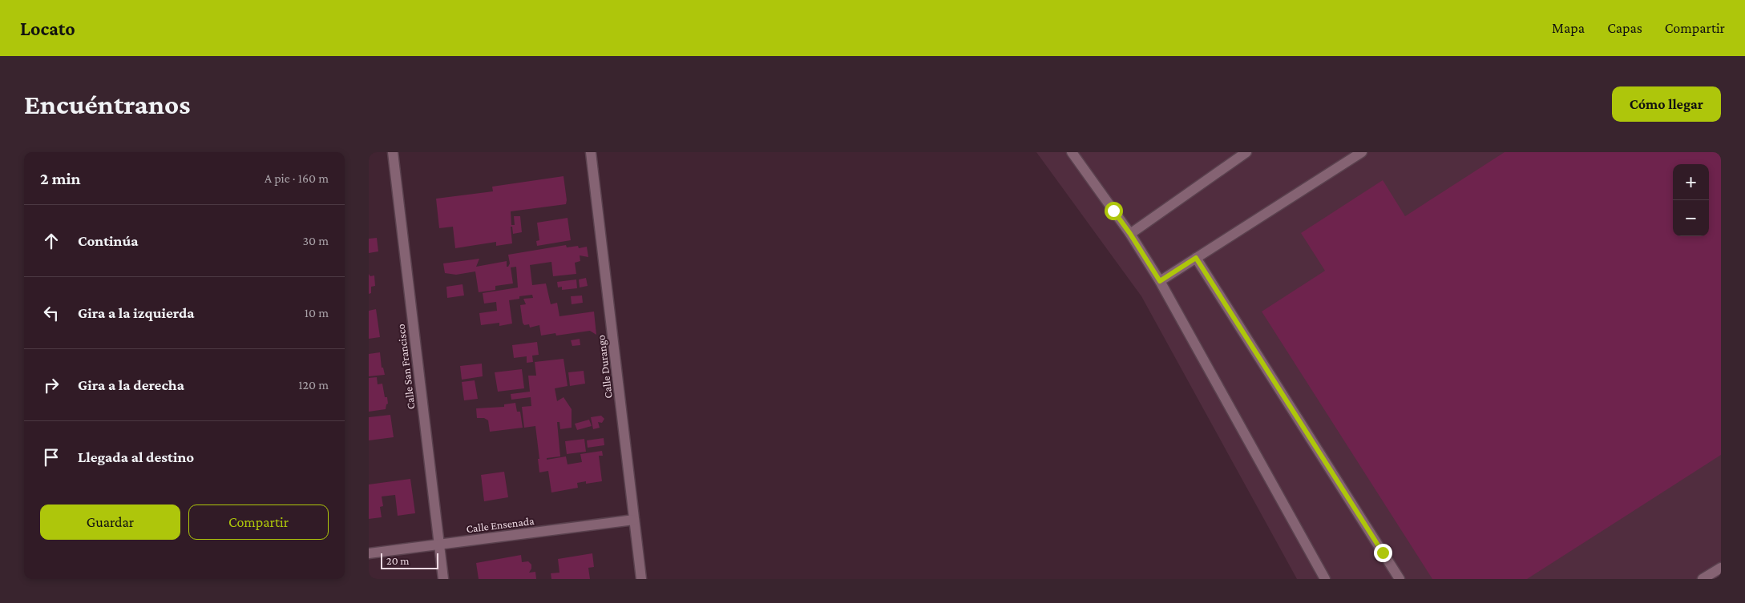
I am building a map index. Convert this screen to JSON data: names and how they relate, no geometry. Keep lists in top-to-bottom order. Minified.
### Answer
{"streets":{"street":["Calle San Francisco","Calle Durango","Calle Ensenada"]},"crossings":[["Calle San Francisco","Calle Ensenada"],["Calle Durango","Calle Ensenada"]],"scale_bar":"20 m","page":{"header":"Locato","nav":["Mapa","Capas","Compartir"],"buttons":["Cómo llegar",["Guardar","Compartir"]],"title":"Encuéntranos","heading":["2 min","A pie · 160 m"],"map_buttons":["+","−"],"list":[["Continúa","30 m"],["Gira a la izquierda","10 m"],["Gira a la derecha","120 m"],"Llegada al destino"],"scale":"20 m"}}
